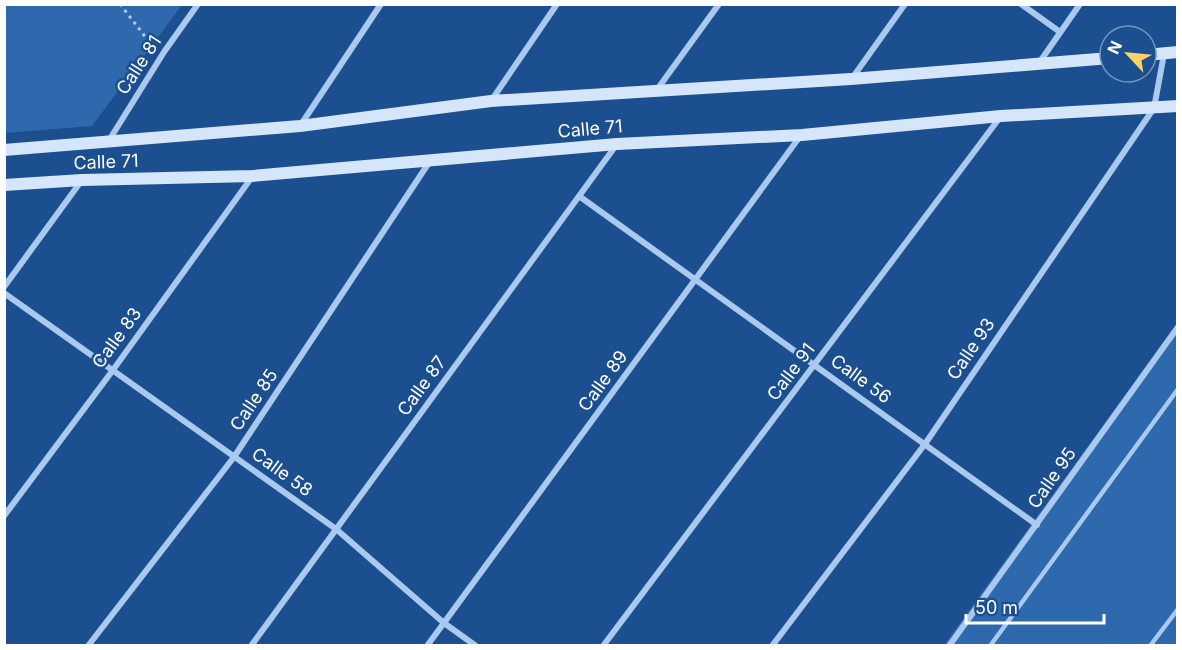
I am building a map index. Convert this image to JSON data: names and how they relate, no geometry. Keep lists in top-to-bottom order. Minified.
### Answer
{"streets":{"main road":["Calle 71"],"street":["Calle 81","Calle 83","Calle 93","Calle 91","Calle 56","Calle 89","Calle 87","Calle 85","Calle 58","Calle 95"]},"crossings":[["Calle 81","Calle 71"],["Calle 71","Calle 83"],["Calle 71","Calle 93"],["Calle 71","Calle 91"],["Calle 71","Calle 89"],["Calle 71","Calle 87"],["Calle 71","Calle 85"],["Calle 83","Calle 58"],["Calle 93","Calle 56"],["Calle 91","Calle 56"],["Calle 56","Calle 89"],["Calle 56","Calle 87"],["Calle 56","Calle 95"],["Calle 89","Calle 58"],["Calle 87","Calle 58"],["Calle 85","Calle 58"]],"scale_bar":"50 m","north":"top left"}
